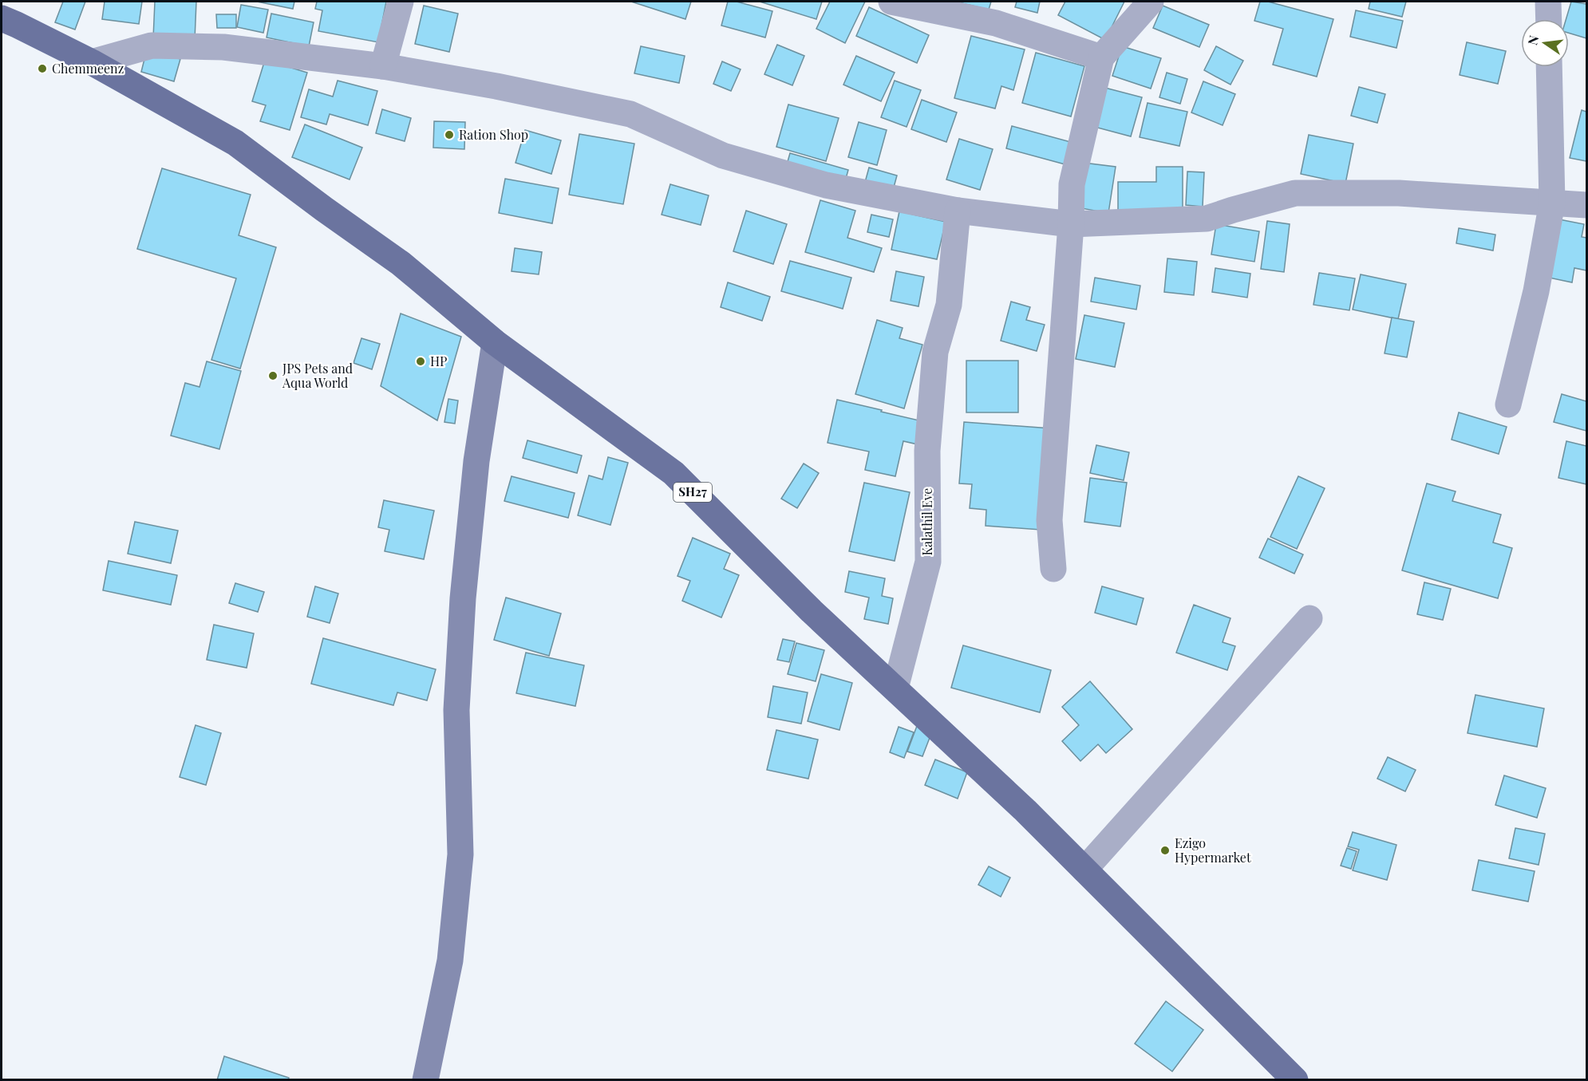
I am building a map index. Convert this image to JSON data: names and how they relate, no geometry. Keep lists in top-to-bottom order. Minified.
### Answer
{"streets":{"main road":["SH27"],"street":["Kalathil Eve"]},"crossings":[["SH27","Kalathil Eve"]],"places":["Chemmeenz","Ration Shop","HP","JPS Pets and Aqua World","Ezigo Hypermarket"],"north":"left"}
